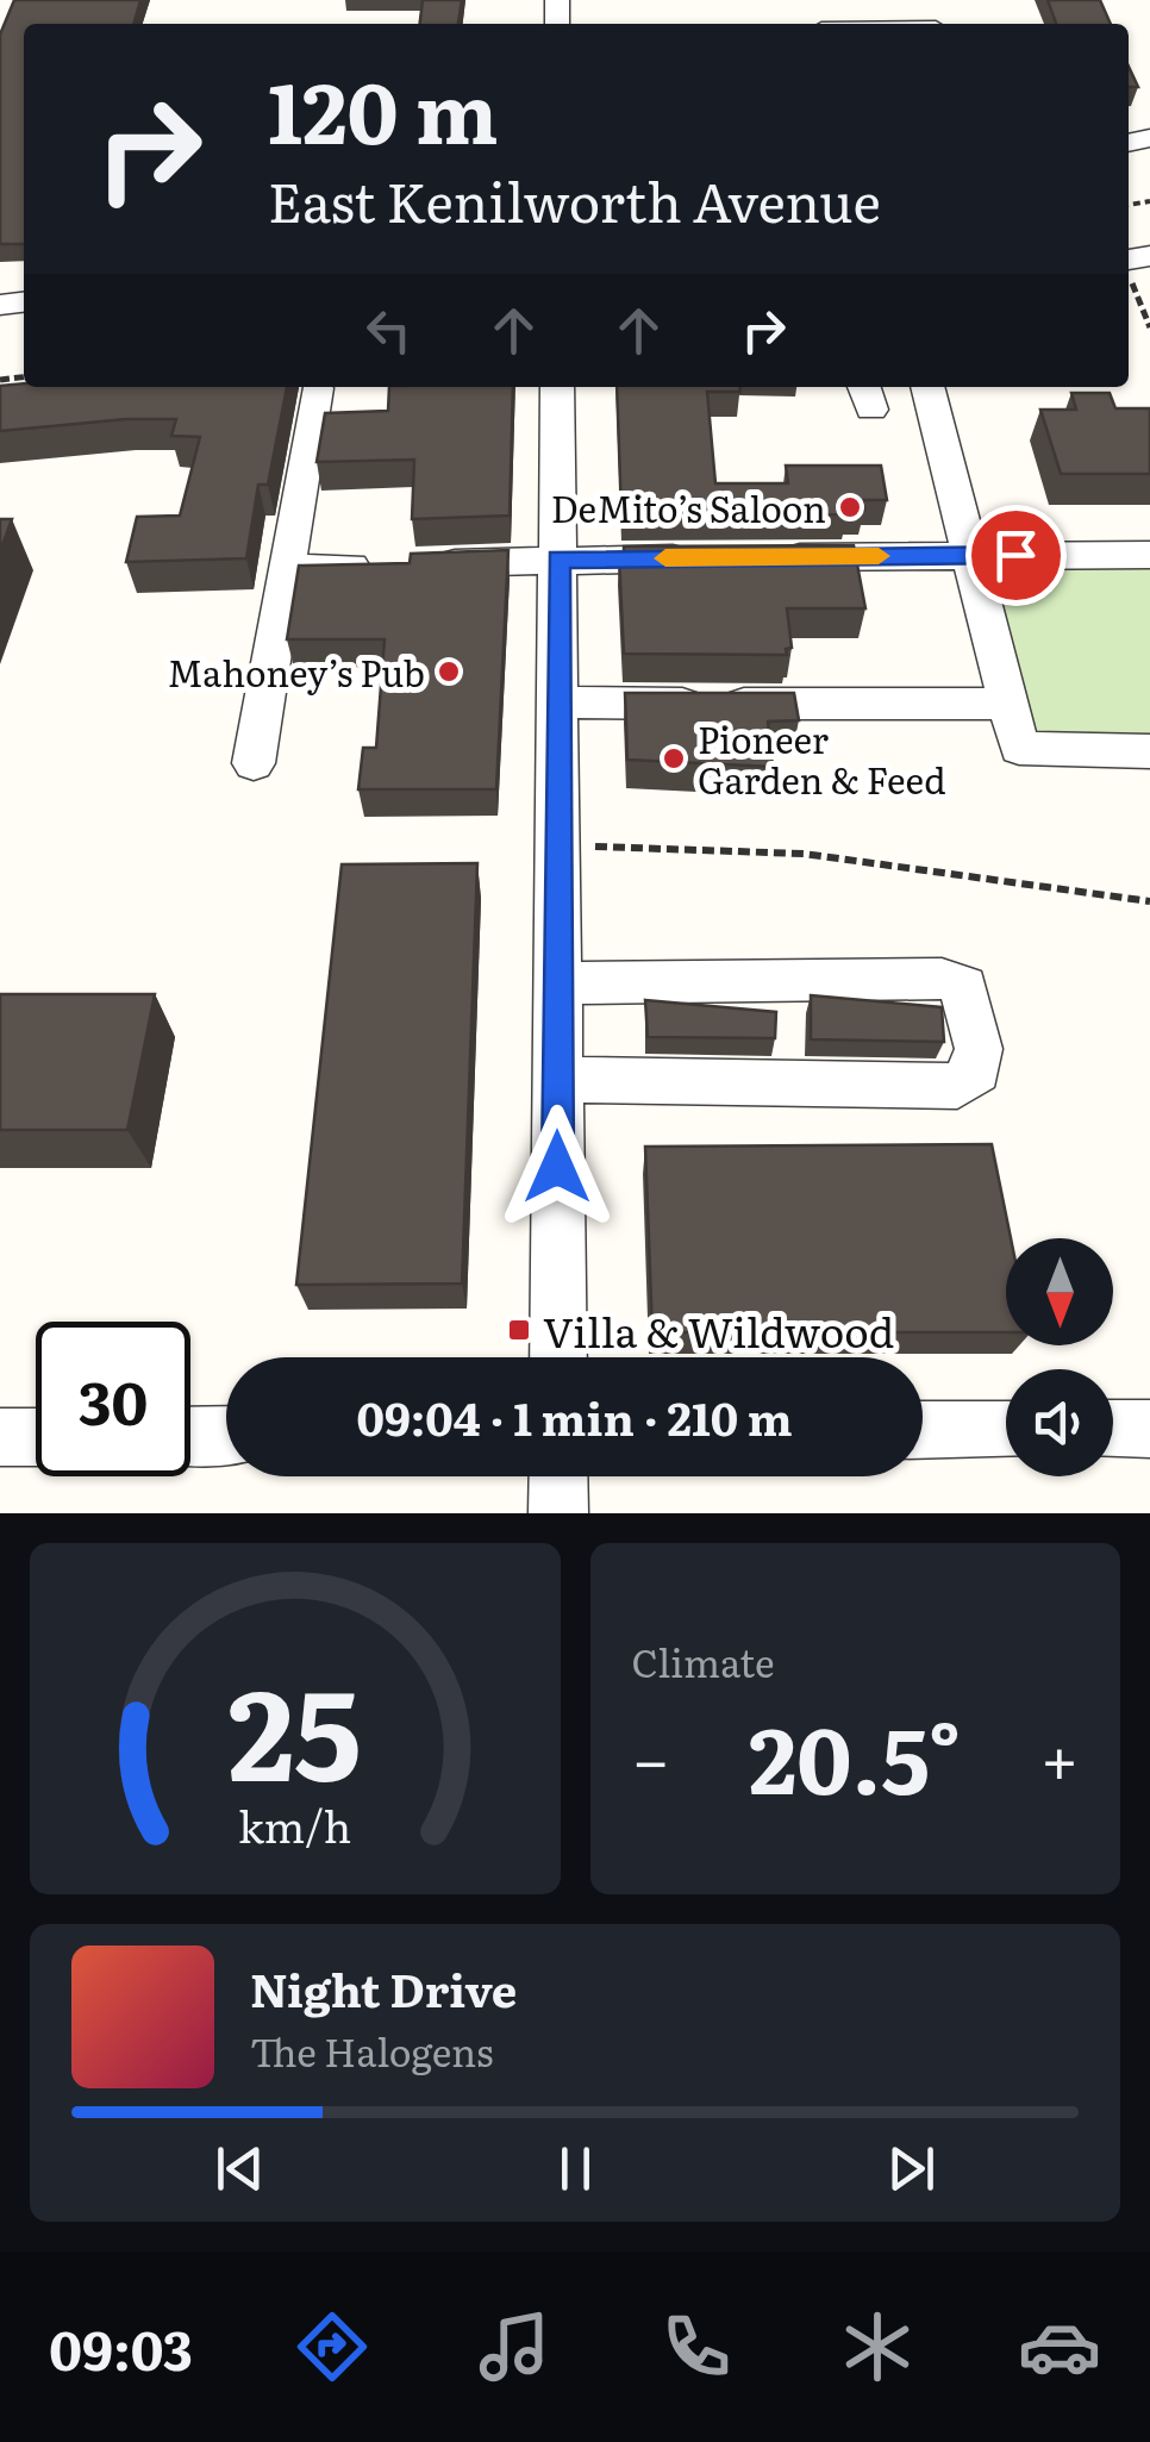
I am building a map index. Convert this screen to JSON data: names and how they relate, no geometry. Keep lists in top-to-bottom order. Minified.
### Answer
{"places":{"other":["DeMito’s Saloon","Mahoney’s Pub","Pioneer Garden & Feed"],"transit":["Villa & Wildwood"]},"north":"bottom","page":{"turn":["120 m","East Kenilworth Avenue"],"limit":"30","trip":"09:04 · 1 min · 210 m","tile":"Climate","heat":["−","20.5°","+"],"song":["Night Drive","The Halogens"],"tabs":"09:03","gauge":["25","km/h"]}}
